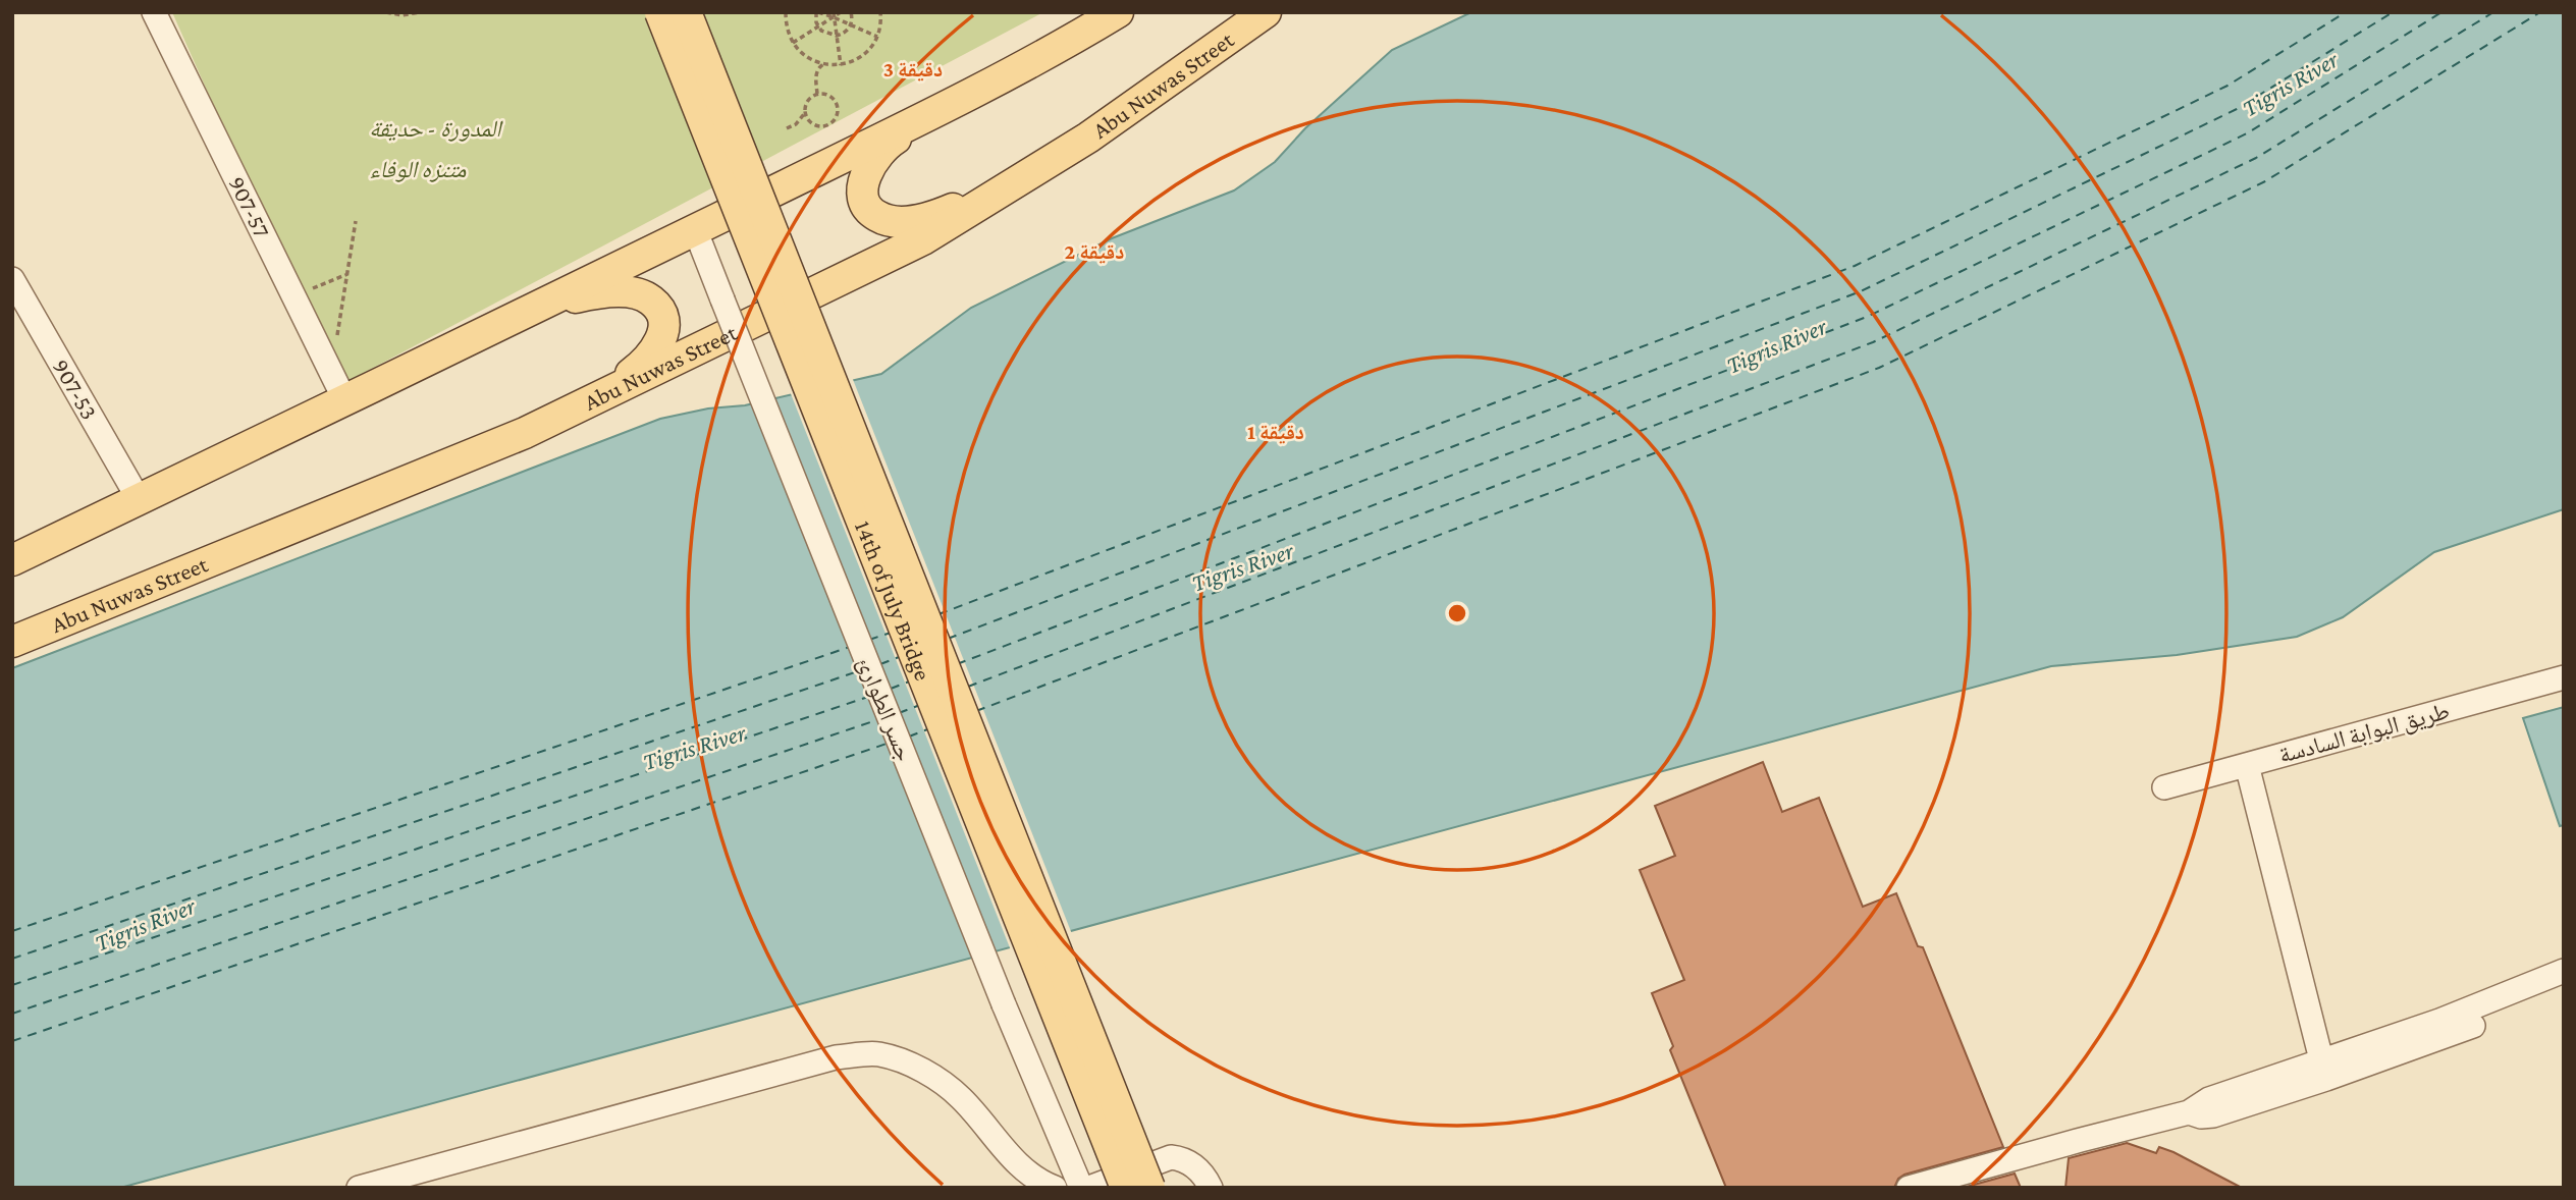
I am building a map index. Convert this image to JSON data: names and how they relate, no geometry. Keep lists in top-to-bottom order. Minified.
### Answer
{"streets":{"main road":["Abu Nuwas Street","14th of July Bridge"],"street":["907-57","907-53","جسر الطوارئ","طريق البوابة السادسة"]},"water":["Tigris River"],"parks":["المدورة - حديقة","متنزه الوفاء"],"rings":["3 دقيقة","2 دقيقة","1 دقيقة"]}
